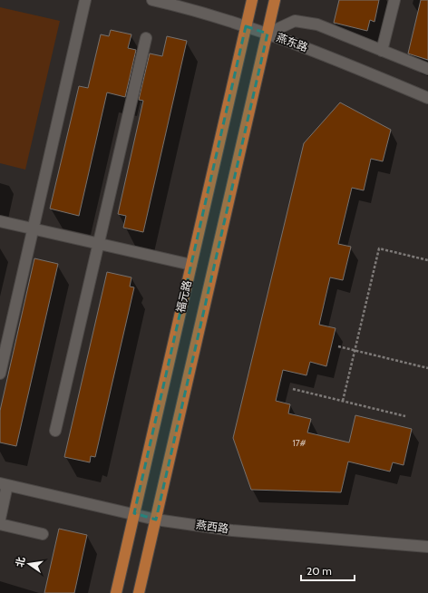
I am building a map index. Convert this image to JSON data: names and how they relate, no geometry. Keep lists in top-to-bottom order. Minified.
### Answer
{"streets":{"main road":["福元路"],"street":["燕东路","燕西路"]},"crossings":[["燕东路","福元路"],["福元路","燕西路"]],"house_numbers":["17#"],"scale_bar":"20 m","north":"left"}
